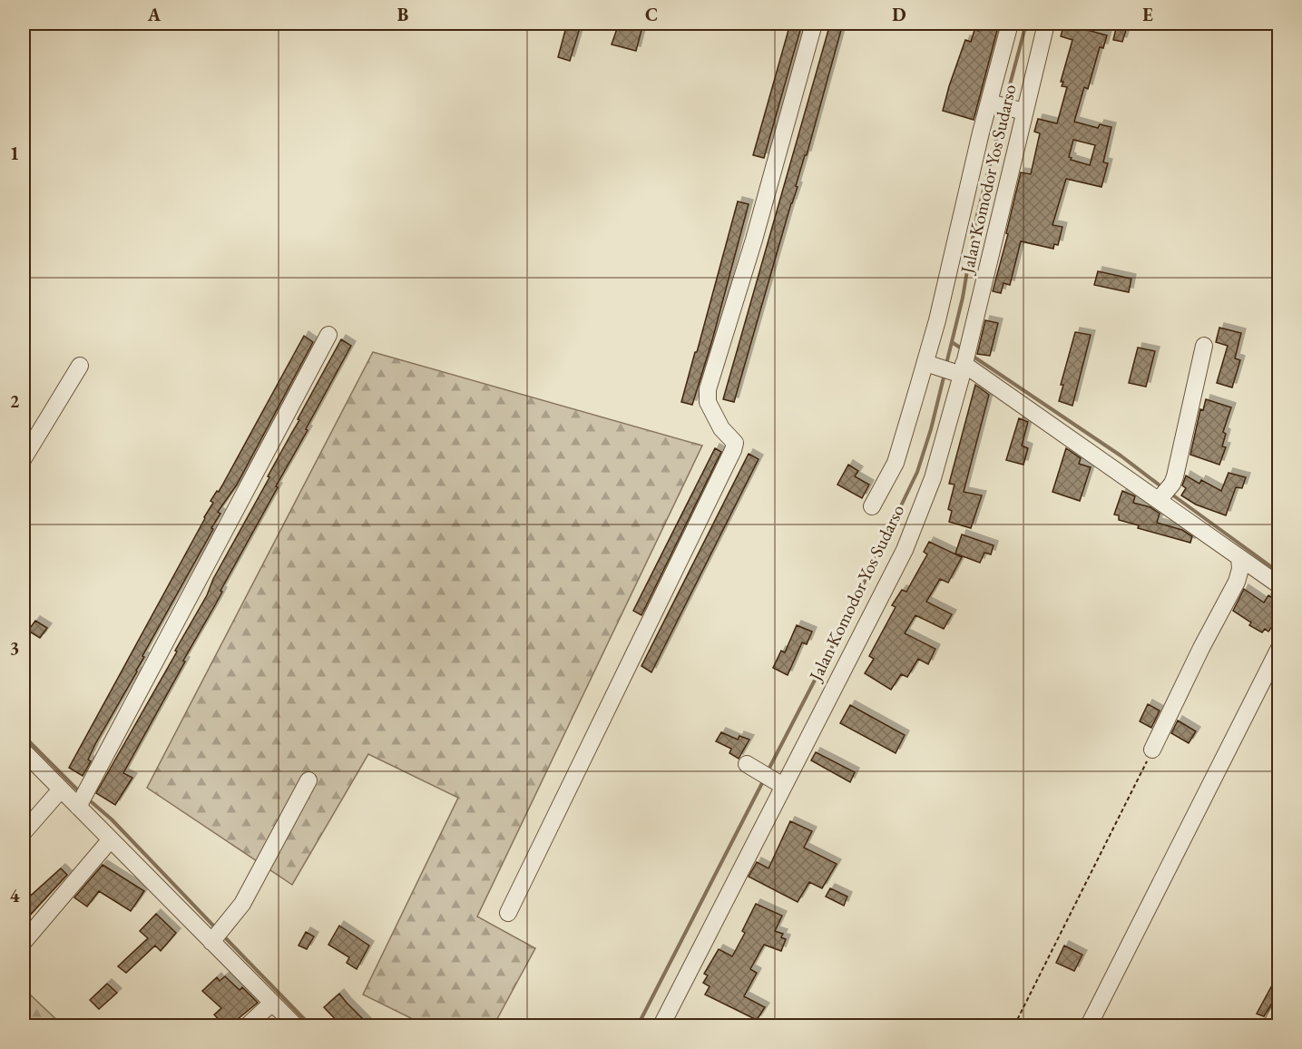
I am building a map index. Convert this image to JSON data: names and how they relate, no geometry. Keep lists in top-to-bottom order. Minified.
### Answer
{"streets":{"street":["Jalan Komodor Yos Sudarso"]},"grid":{"columns":["A","B","C","D","E"],"rows":["1","2","3","4"]}}
